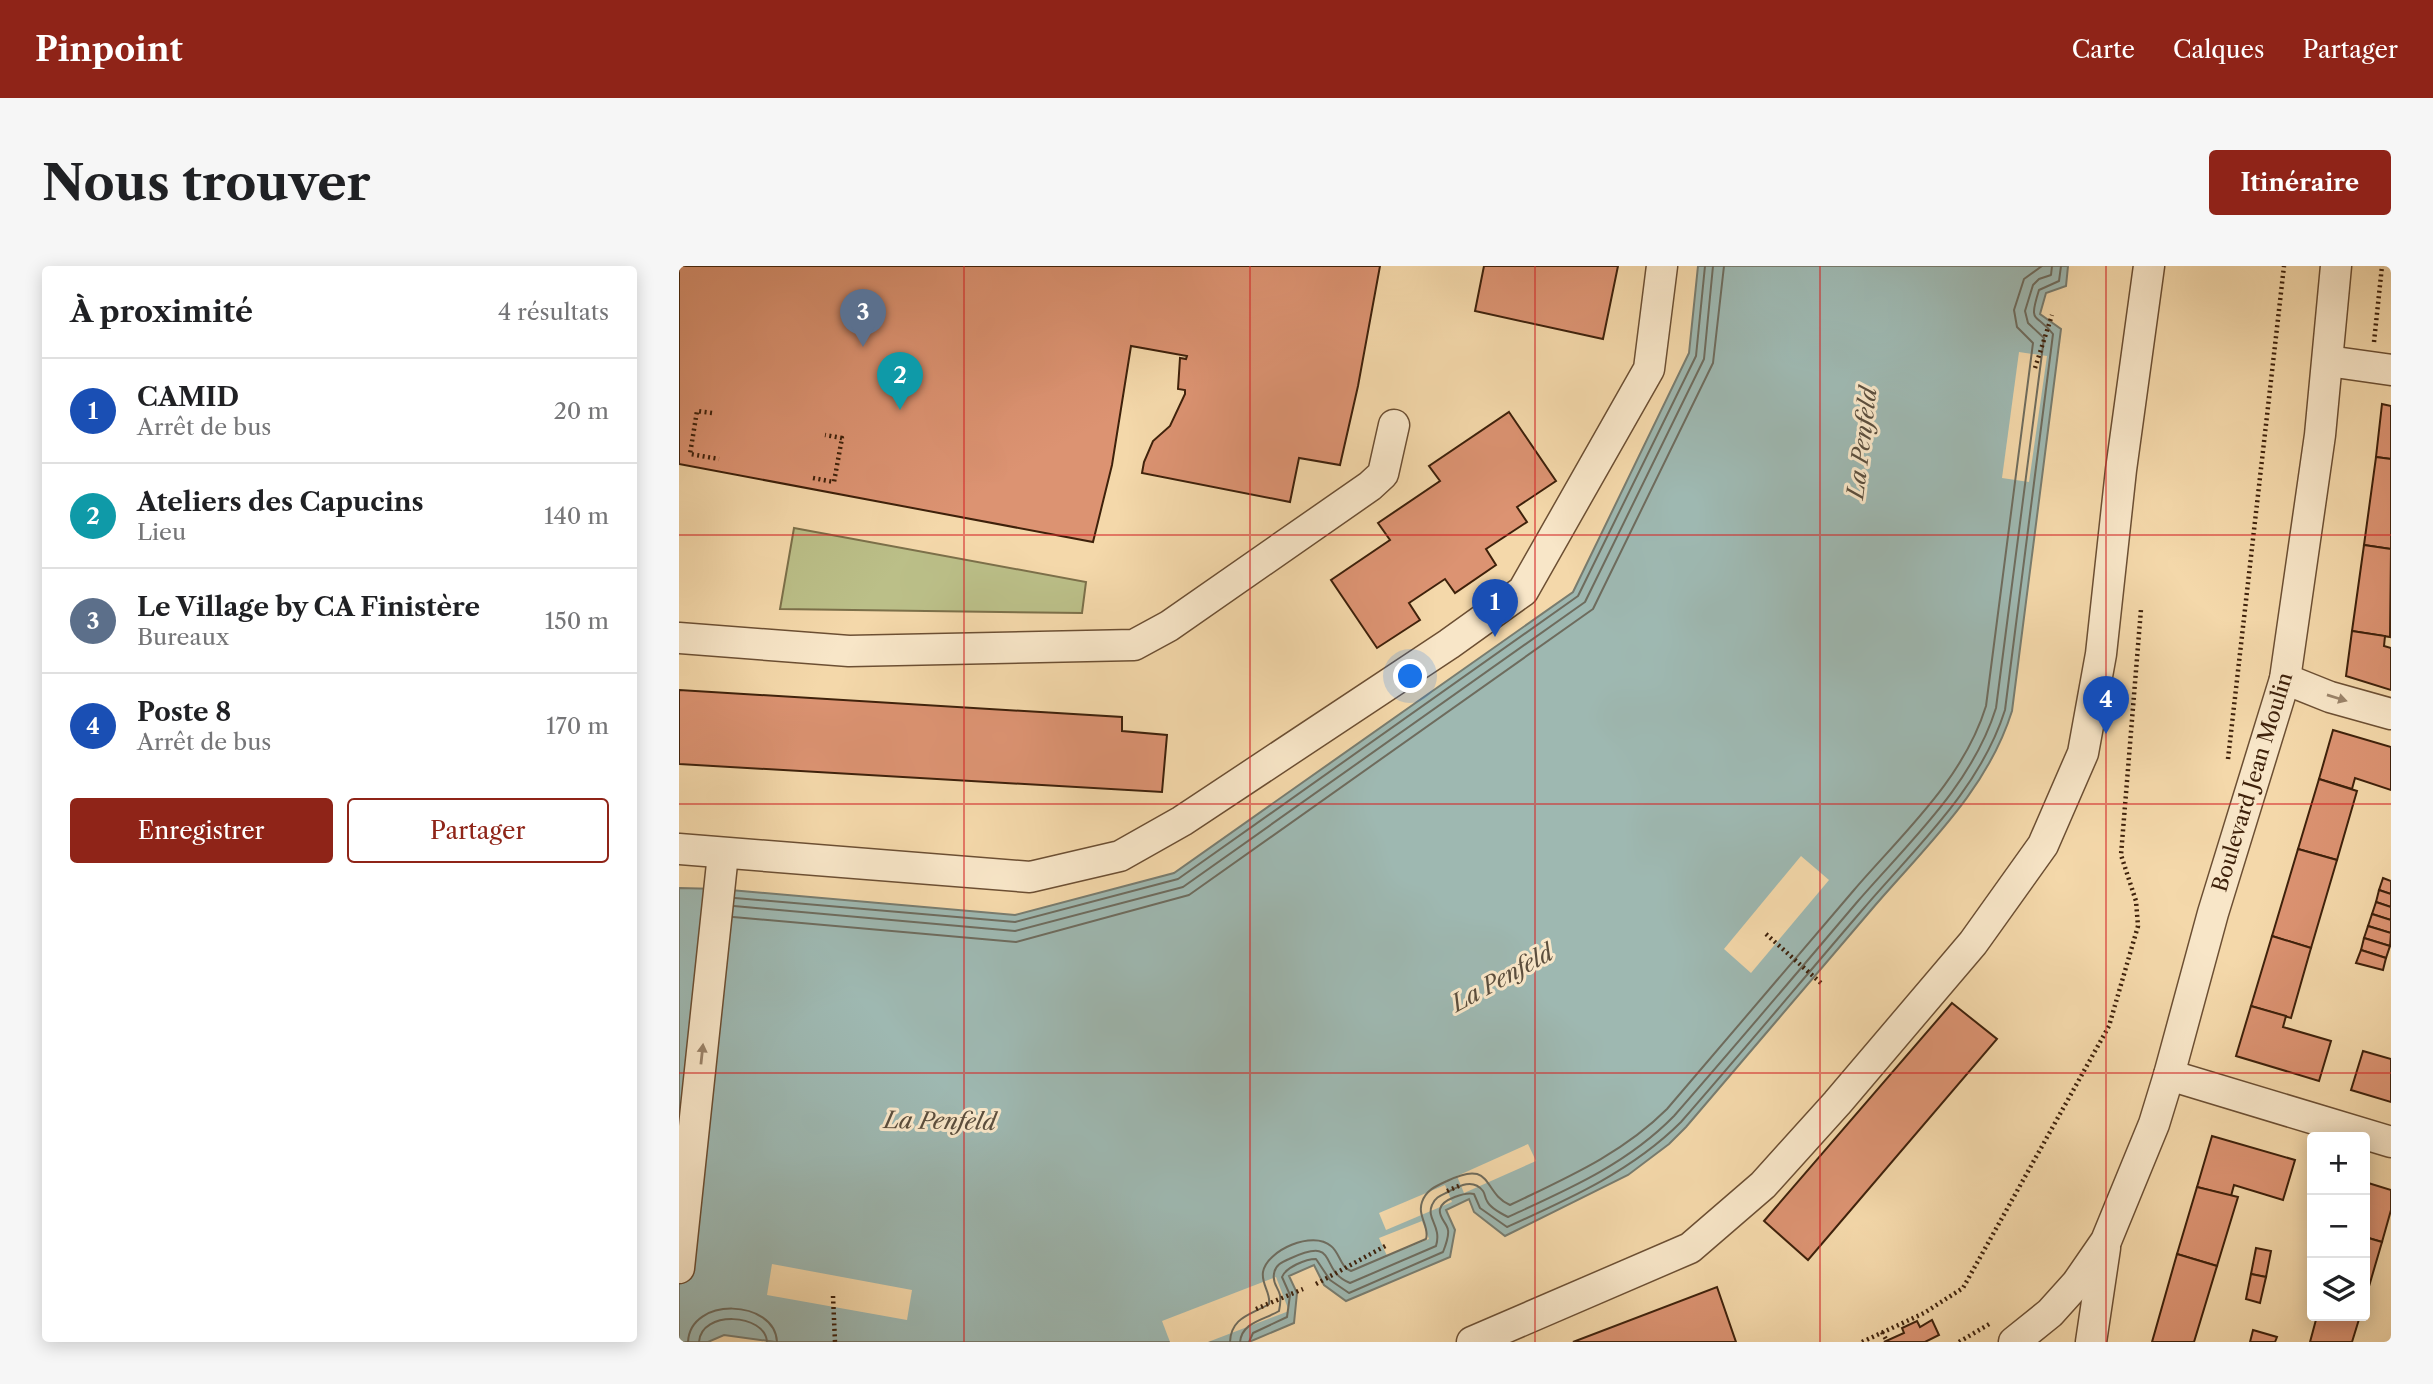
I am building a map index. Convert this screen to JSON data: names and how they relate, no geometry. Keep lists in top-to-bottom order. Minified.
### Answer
{"streets":{"street":["Boulevard Jean Moulin"]},"water":["La Penfeld"],"page":{"header":"Pinpoint","nav":["Carte","Calques","Partager"],"buttons":["Itinéraire",["Enregistrer","Partager"]],"title":"Nous trouver","heading":["À proximité","4 résultats"],"pins":["3","2","1","4"],"list":[{"mark":"1","name":"CAMID","note":"Arrêt de bus","value":"20 m"},{"mark":"2","name":"Ateliers des Capucins","note":"Lieu","value":"140 m"},{"mark":"3","name":"Le Village by CA Finistère","note":"Bureaux","value":"150 m"},{"mark":"4","name":"Poste 8","note":"Arrêt de bus","value":"170 m"}],"map_buttons":["+","−"]}}
